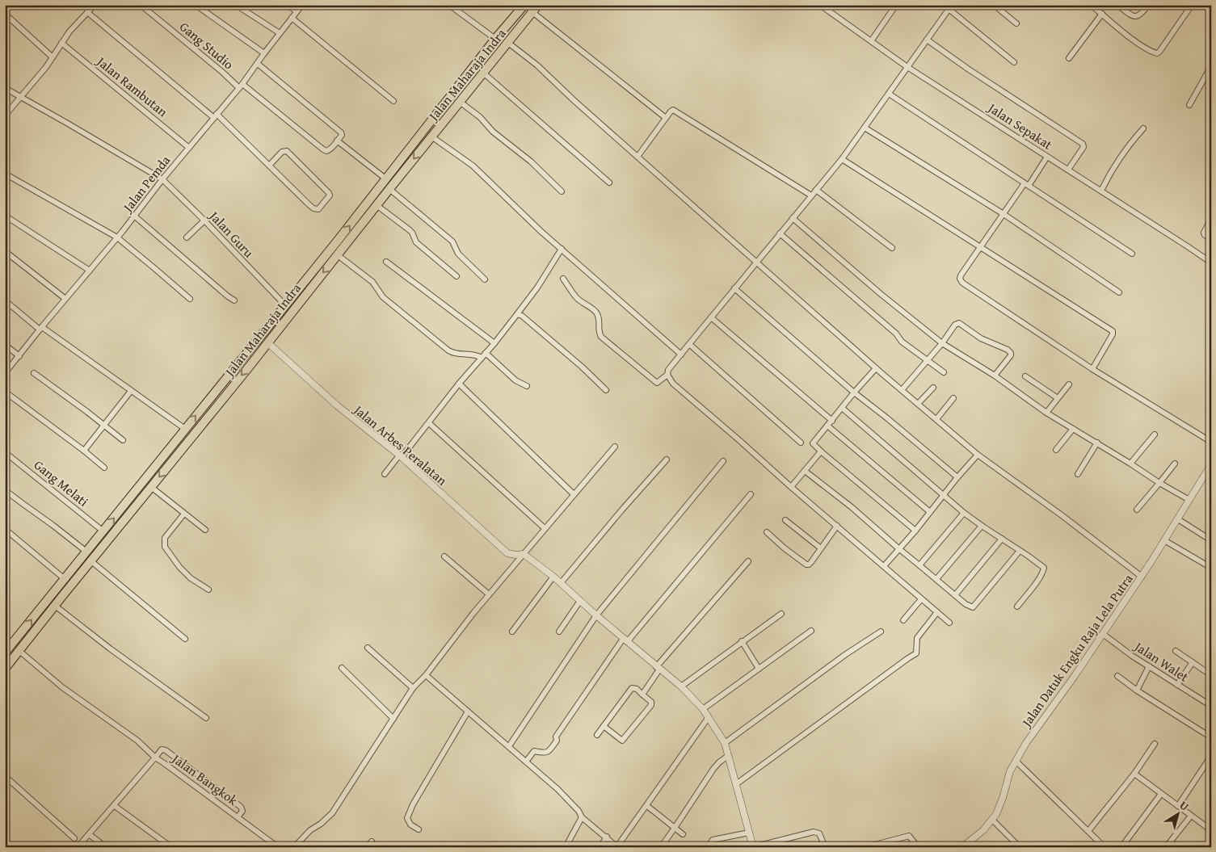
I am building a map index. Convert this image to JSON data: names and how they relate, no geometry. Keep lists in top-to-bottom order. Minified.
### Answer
{"streets":{"highway":["Jalan Maharaja Indra"],"street":["Gang Studio","Jalan Rambutan","Jalan Sepakat","Jalan Pemda","Jalan Guru","Jalan Arbes Peralatan","Gang Melati","Jalan Datuk Engku Raja Lela Putra","Jalan Walet","Jalan Bangkok"]},"crossings":[["Gang Studio","Jalan Pemda"],["Jalan Maharaja Indra","Jalan Guru"],["Jalan Maharaja Indra","Jalan Arbes Peralatan"],["Jalan Maharaja Indra","Gang Melati"],["Jalan Rambutan","Jalan Pemda"],["Jalan Pemda","Jalan Guru"],["Jalan Datuk Engku Raja Lela Putra","Jalan Walet"]],"north":"top right"}
